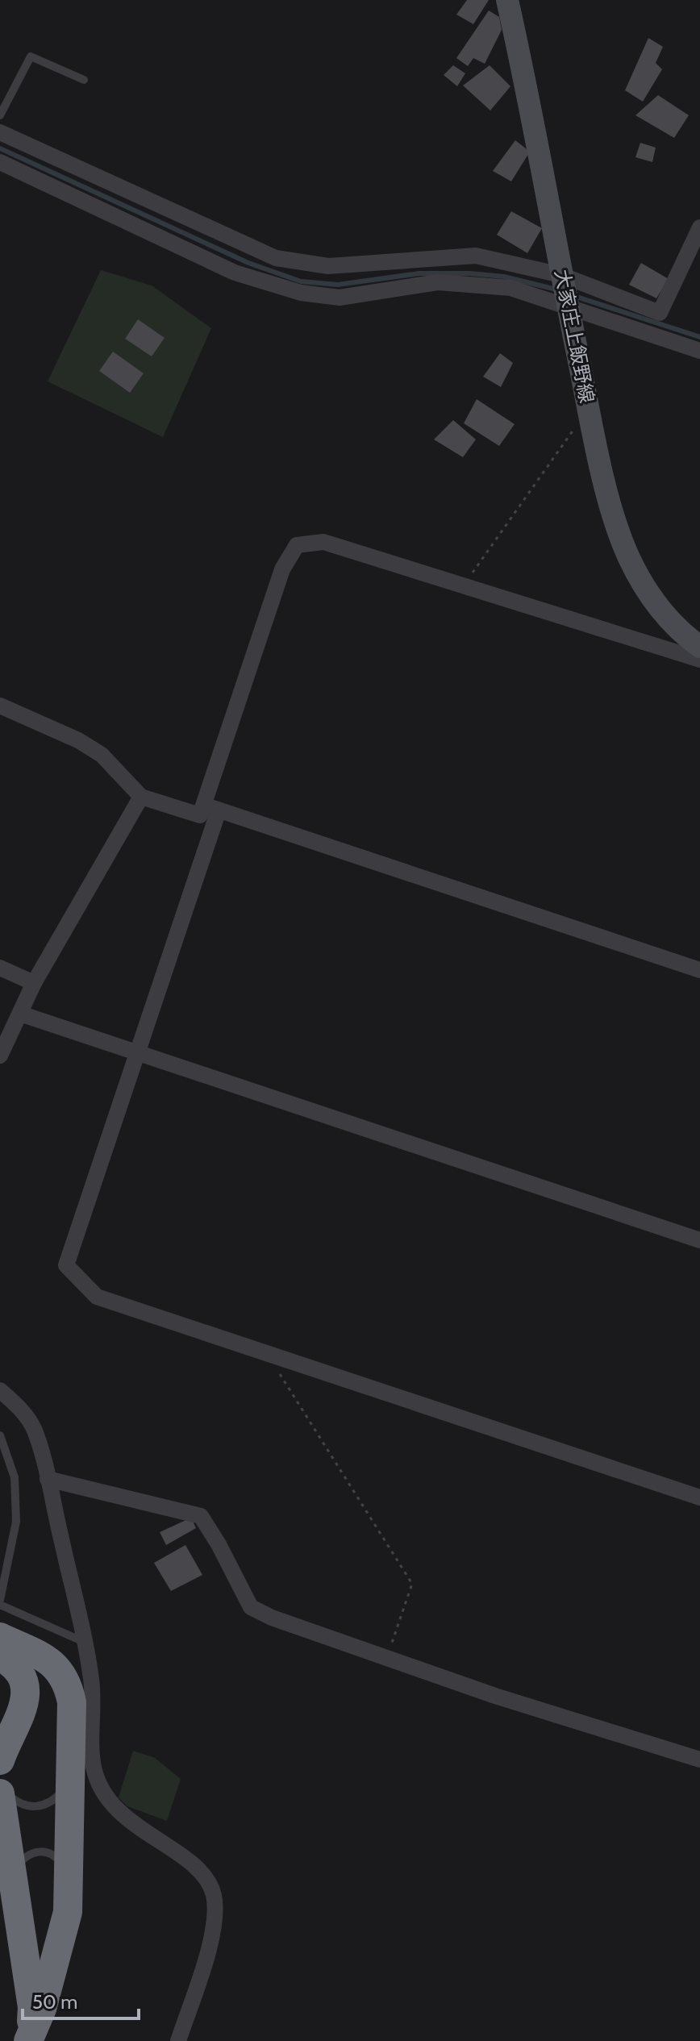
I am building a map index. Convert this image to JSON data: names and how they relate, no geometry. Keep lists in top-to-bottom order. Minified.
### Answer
{"streets":{"main road":["大家庄上飯野線"]},"scale_bar":"50 m"}
